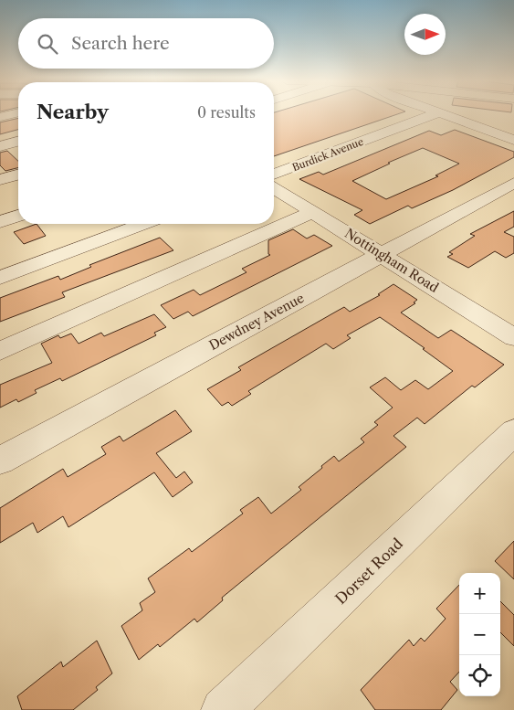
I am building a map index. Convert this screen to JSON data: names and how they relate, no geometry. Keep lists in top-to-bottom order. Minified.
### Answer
{"streets":{"street":["Burdick Avenue","Nottingham Road","Dewdney Avenue","Dorset Road"]},"crossings":[["Nottingham Road","Dewdney Avenue"]],"north":"right","page":{"search":"Search here","heading":["Nearby","0 results"],"map_buttons":["+","−"]}}
